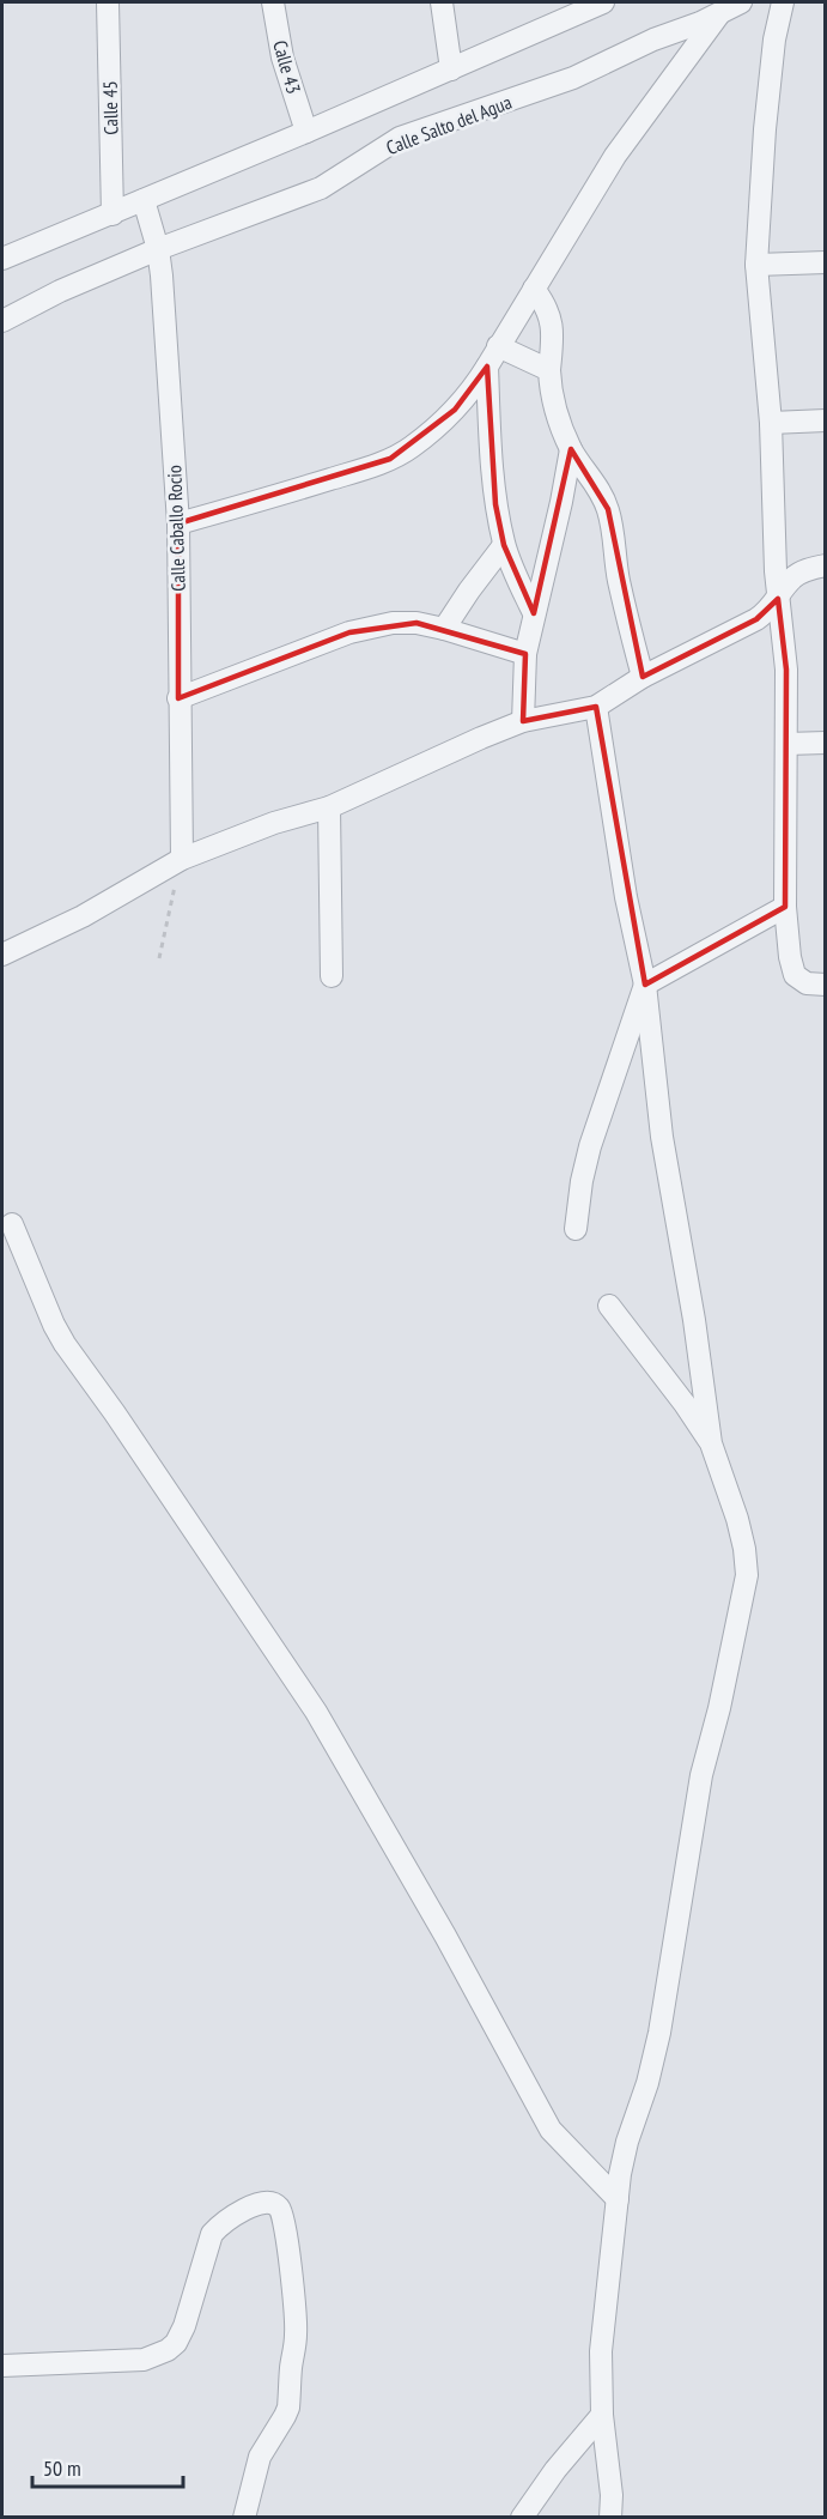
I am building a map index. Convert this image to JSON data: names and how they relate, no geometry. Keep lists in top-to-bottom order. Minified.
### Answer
{"streets":{"street":["Calle 43","Calle 45","Calle Salto del Agua","Calle Caballo Rocio"]},"crossings":[["Calle Salto del Agua","Calle Caballo Rocio"]],"scale_bar":"50 m"}
